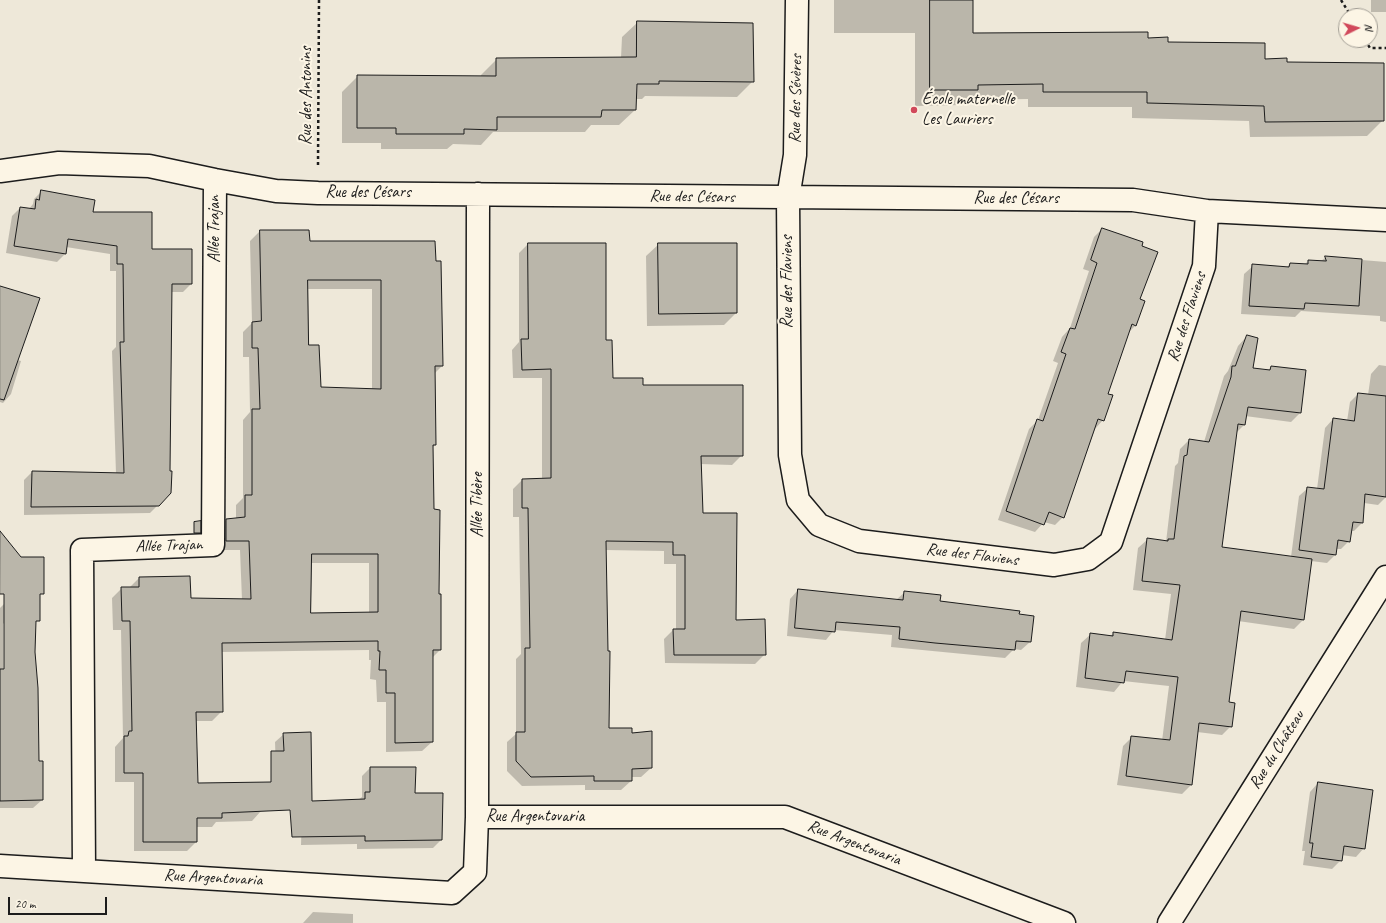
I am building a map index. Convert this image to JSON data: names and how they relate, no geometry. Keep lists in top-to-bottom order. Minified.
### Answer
{"streets":{"street":["Rue des Sévères","Rue des Césars","Allée Trajan","Rue des Flaviens","Allée Tibère","Rue du Château","Rue Argentovaria"],"path":["Rue des Antonins"]},"crossings":[["Rue des Antonins","Rue des Césars"],["Rue des Sévères","Rue des Césars"],["Rue des Sévères","Rue des Flaviens"],["Rue des Césars","Allée Trajan"],["Rue des Césars","Rue des Flaviens"],["Rue des Césars","Allée Tibère"],["Allée Trajan","Rue Argentovaria"],["Allée Tibère","Rue Argentovaria"]],"places":["École maternelle Les Lauriers"],"scale_bar":"20 m","north":"right"}
